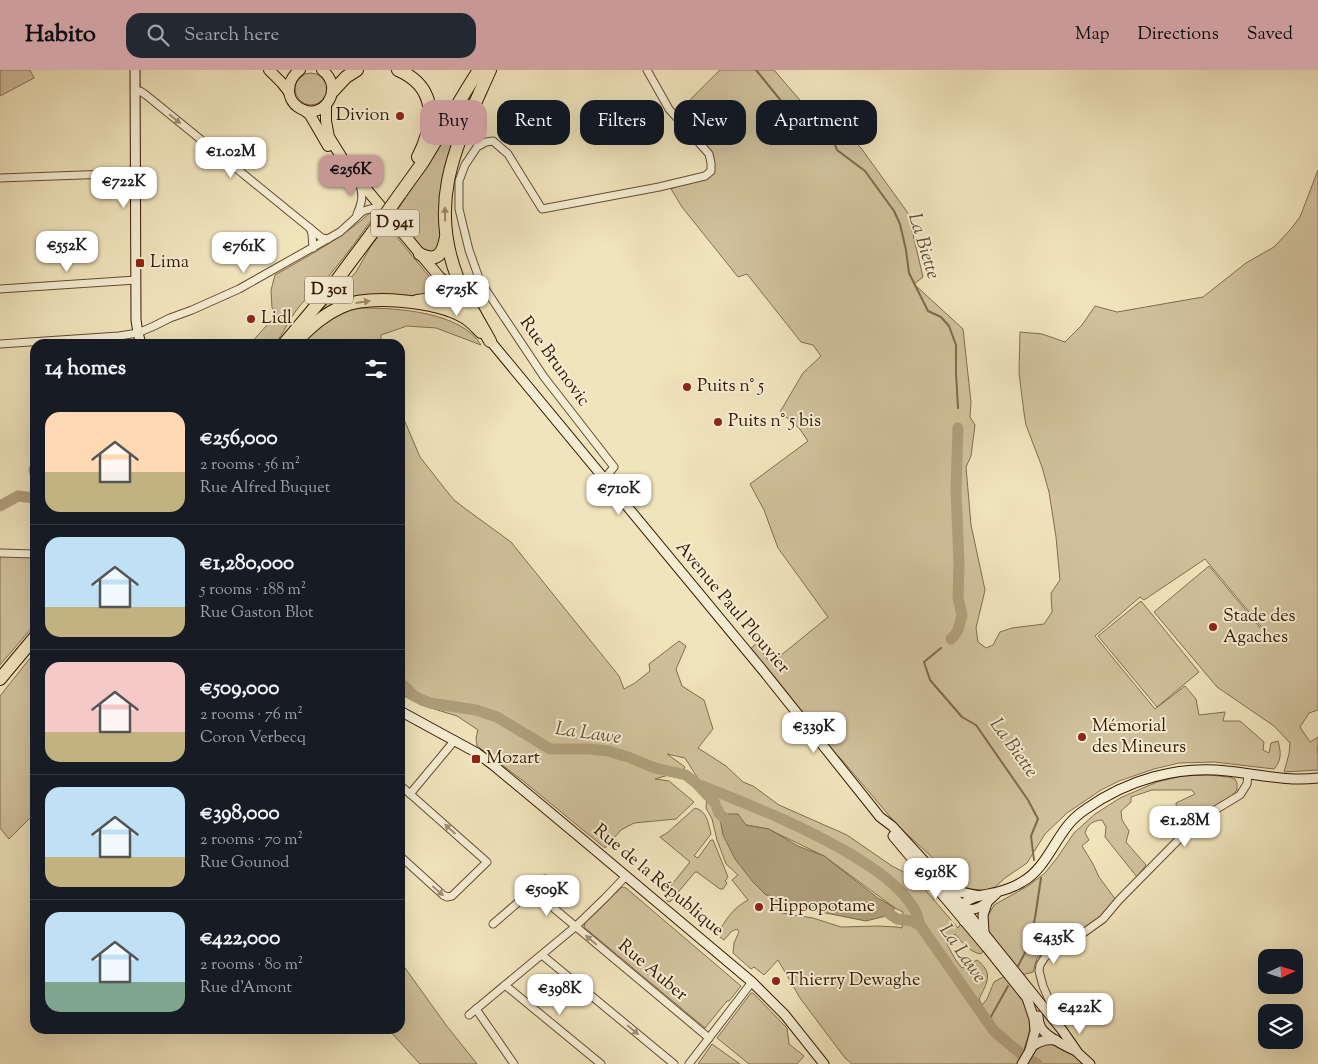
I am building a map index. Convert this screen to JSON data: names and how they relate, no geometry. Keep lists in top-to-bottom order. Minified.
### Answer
{"streets":{"highway":["D 301"],"main road":["D 941","Avenue Paul Plouvier","Rue de la République"],"street":["Rue Brunovic","Rue Auber"]},"crossings":[["Rue Brunovic","Avenue Paul Plouvier"]],"water":["La Biette","La Lawe"],"places":{"other":["Divion","Lidl","Puits n° 5","Puits n° 5 bis","Stade des Agaches","Mémorial des Mineurs","Hippopotame","Thierry Dewaghe"],"transit":["Lima","Mozart"]},"north":"right","page":{"header":"Habito","search":"Search here","nav":["Map","Directions","Saved"],"chip":["Buy","Rent","Filters","New","Apartment"],"price":["€1.02M","€256K","€722K","€552K","€761K","€725K","€710K","€339K","€1.28M","€918K","€509K","€435K","€398K","€422K"],"heading":"14 homes","list":[{"name":"€256,000","note":"2 rooms · 56 m² · Rue Alfred Buquet"},{"name":"€1,280,000","note":"5 rooms · 188 m² · Rue Gaston Blot"},{"name":"€509,000","note":"2 rooms · 76 m² · Coron Verbecq"},{"name":"€398,000","note":"2 rooms · 70 m² · Rue Gounod"},{"name":"€422,000","note":"2 rooms · 80 m² · Rue d'Amont"}]}}
